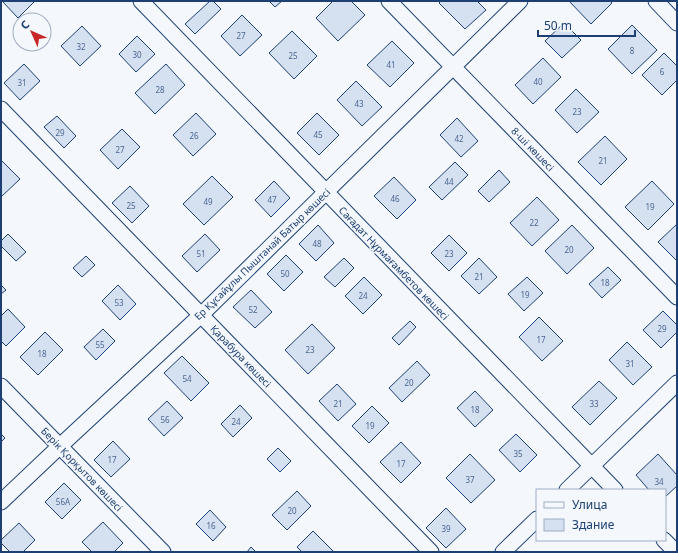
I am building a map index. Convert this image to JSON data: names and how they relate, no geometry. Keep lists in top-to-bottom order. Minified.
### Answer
{"streets":{"street":["8-шi көшесi","Ер Құсайұлы Пыштанай Батыр көшесі","Сағадат Нұрмағамбетов көшесі","Қарабура көшесі","Берік Қорқытов көшесі"]},"crossings":[["8-шi көшесi","Ер Құсайұлы Пыштанай Батыр көшесі"],["Ер Құсайұлы Пыштанай Батыр көшесі","Сағадат Нұрмағамбетов көшесі"],["Ер Құсайұлы Пыштанай Батыр көшесі","Қарабура көшесі"],["Ер Құсайұлы Пыштанай Батыр көшесі","Берік Қорқытов көшесі"]],"house_numbers":["27","32","8","30","25","41","6","40","31","28","43","23","29","45","26","42","27","21","44","46","47","49","25","19","22","48","20","51","23","50","21","18","19","24","53","52","29","17","55","23","18","31","54","20","21","33","18","56","24","19","35","17","17","37","34","56А","20","16","39"],"legend":["Улица","Здание"],"scale_bar":"50 m","north":"top left"}
